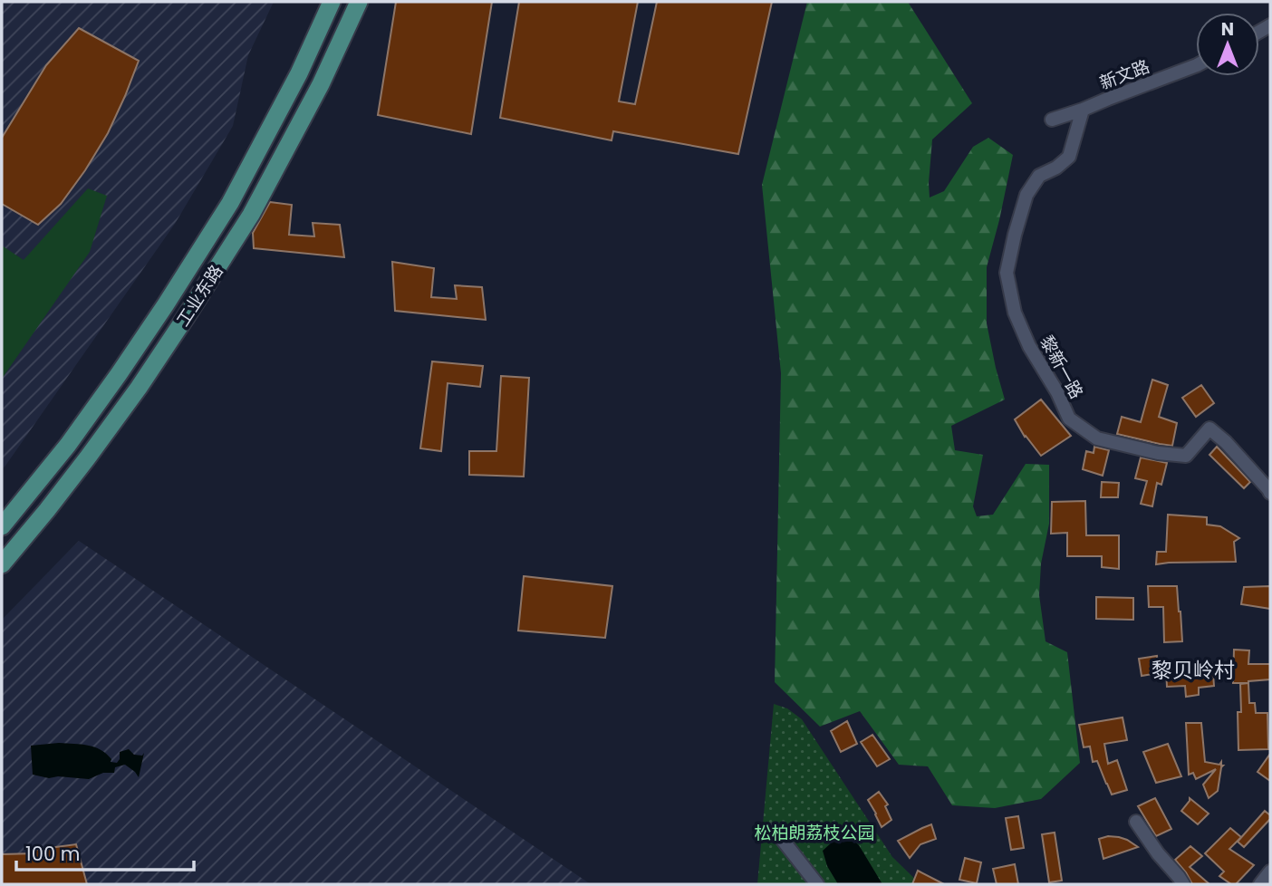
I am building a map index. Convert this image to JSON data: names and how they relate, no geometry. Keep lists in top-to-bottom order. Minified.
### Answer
{"streets":{"main road":["工业东路"],"street":["新文路","黎新一路"]},"crossings":[["新文路","黎新一路"]],"districts":["黎贝岭村"],"parks":["松柏朗荔枝公园"],"scale_bar":"100 m","north":"top"}
